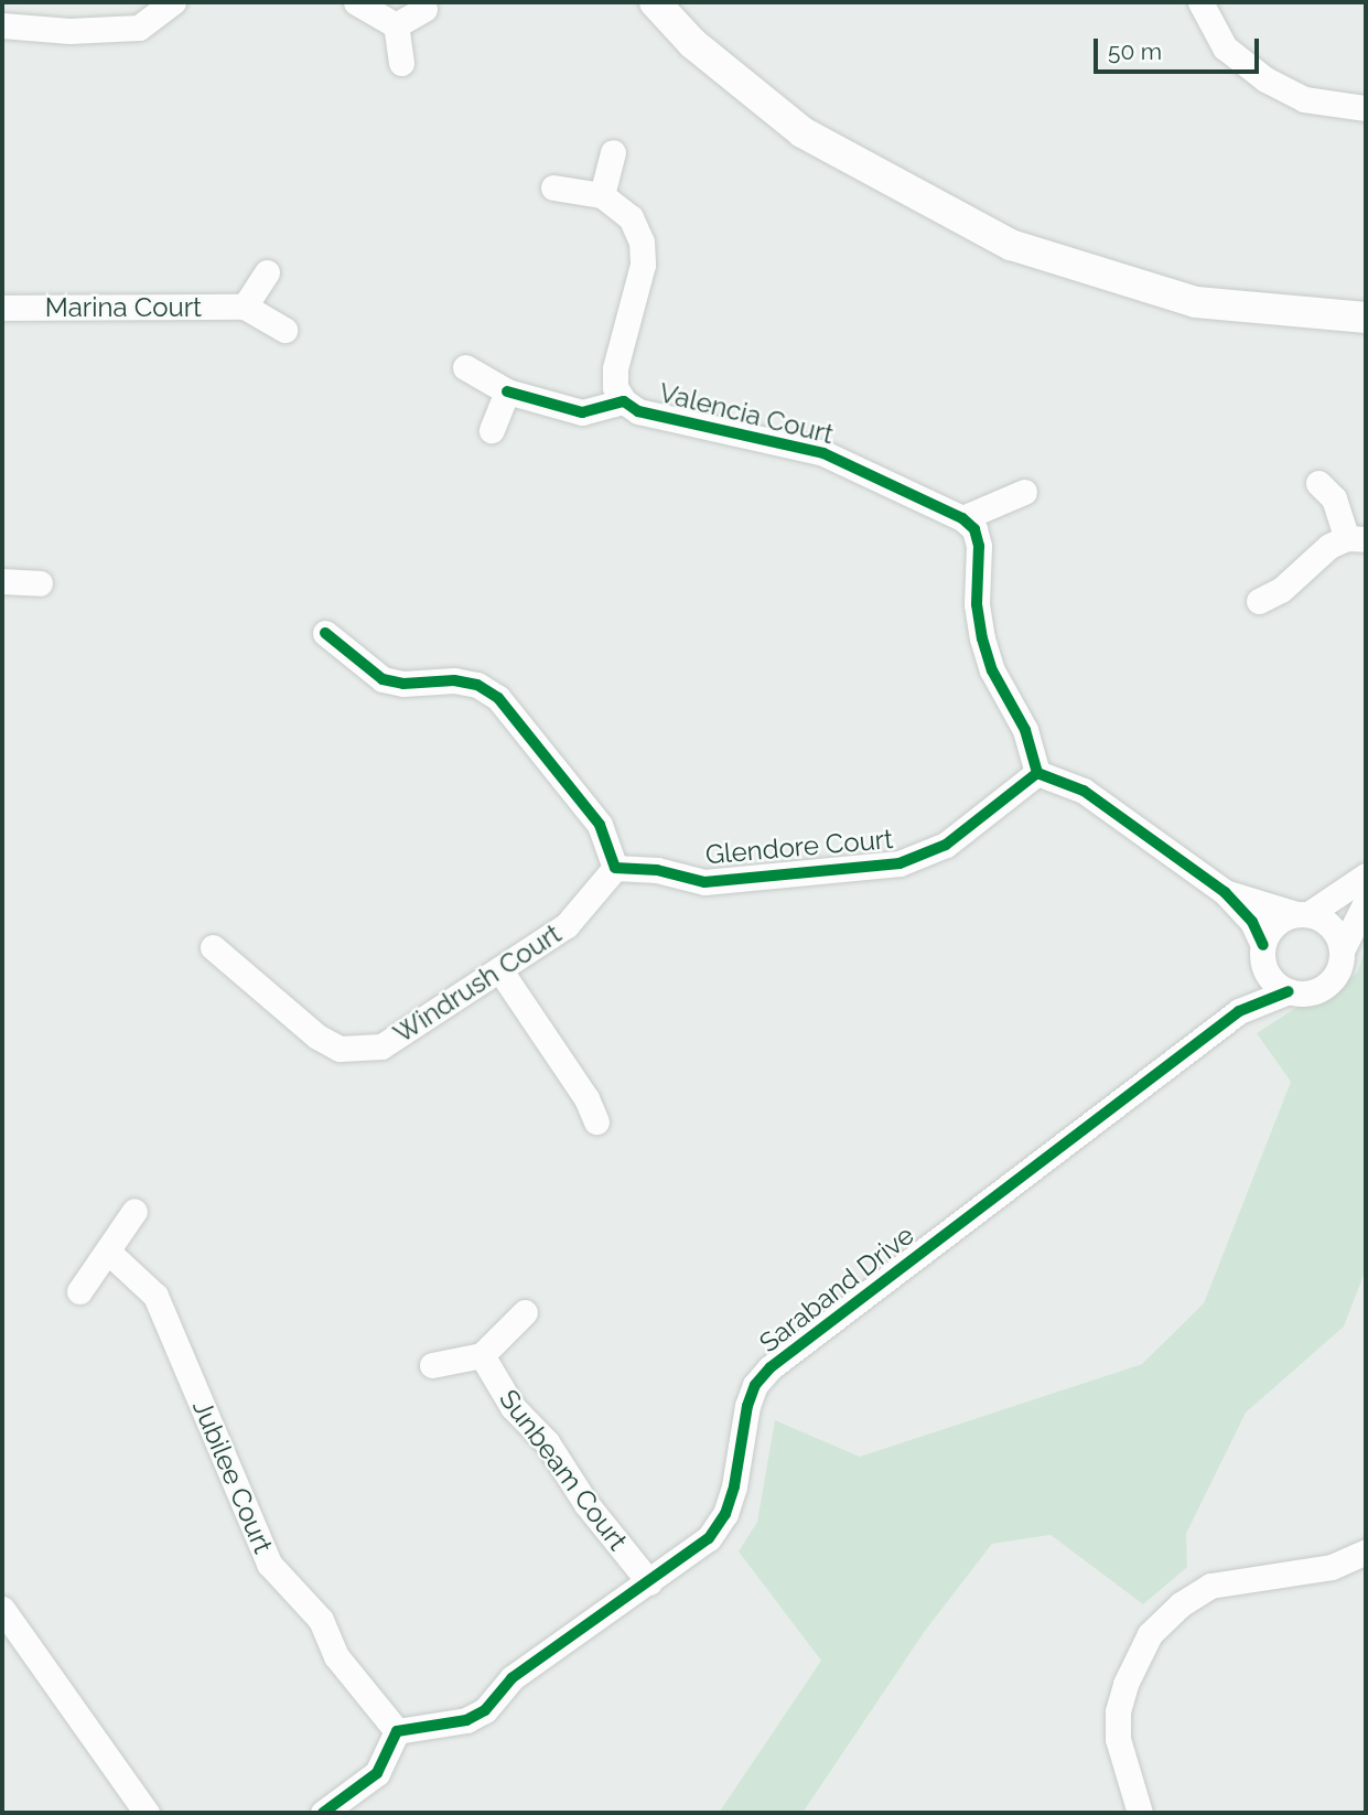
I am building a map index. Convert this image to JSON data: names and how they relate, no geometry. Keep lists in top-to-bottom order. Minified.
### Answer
{"streets":{"street":["Marina Court","Valencia Court","Glendore Court","Windrush Court","Saraband Drive","Sunbeam Court","Jubilee Court"]},"crossings":[["Glendore Court","Windrush Court"],["Saraband Drive","Sunbeam Court"],["Saraband Drive","Jubilee Court"]],"scale_bar":"50 m"}
